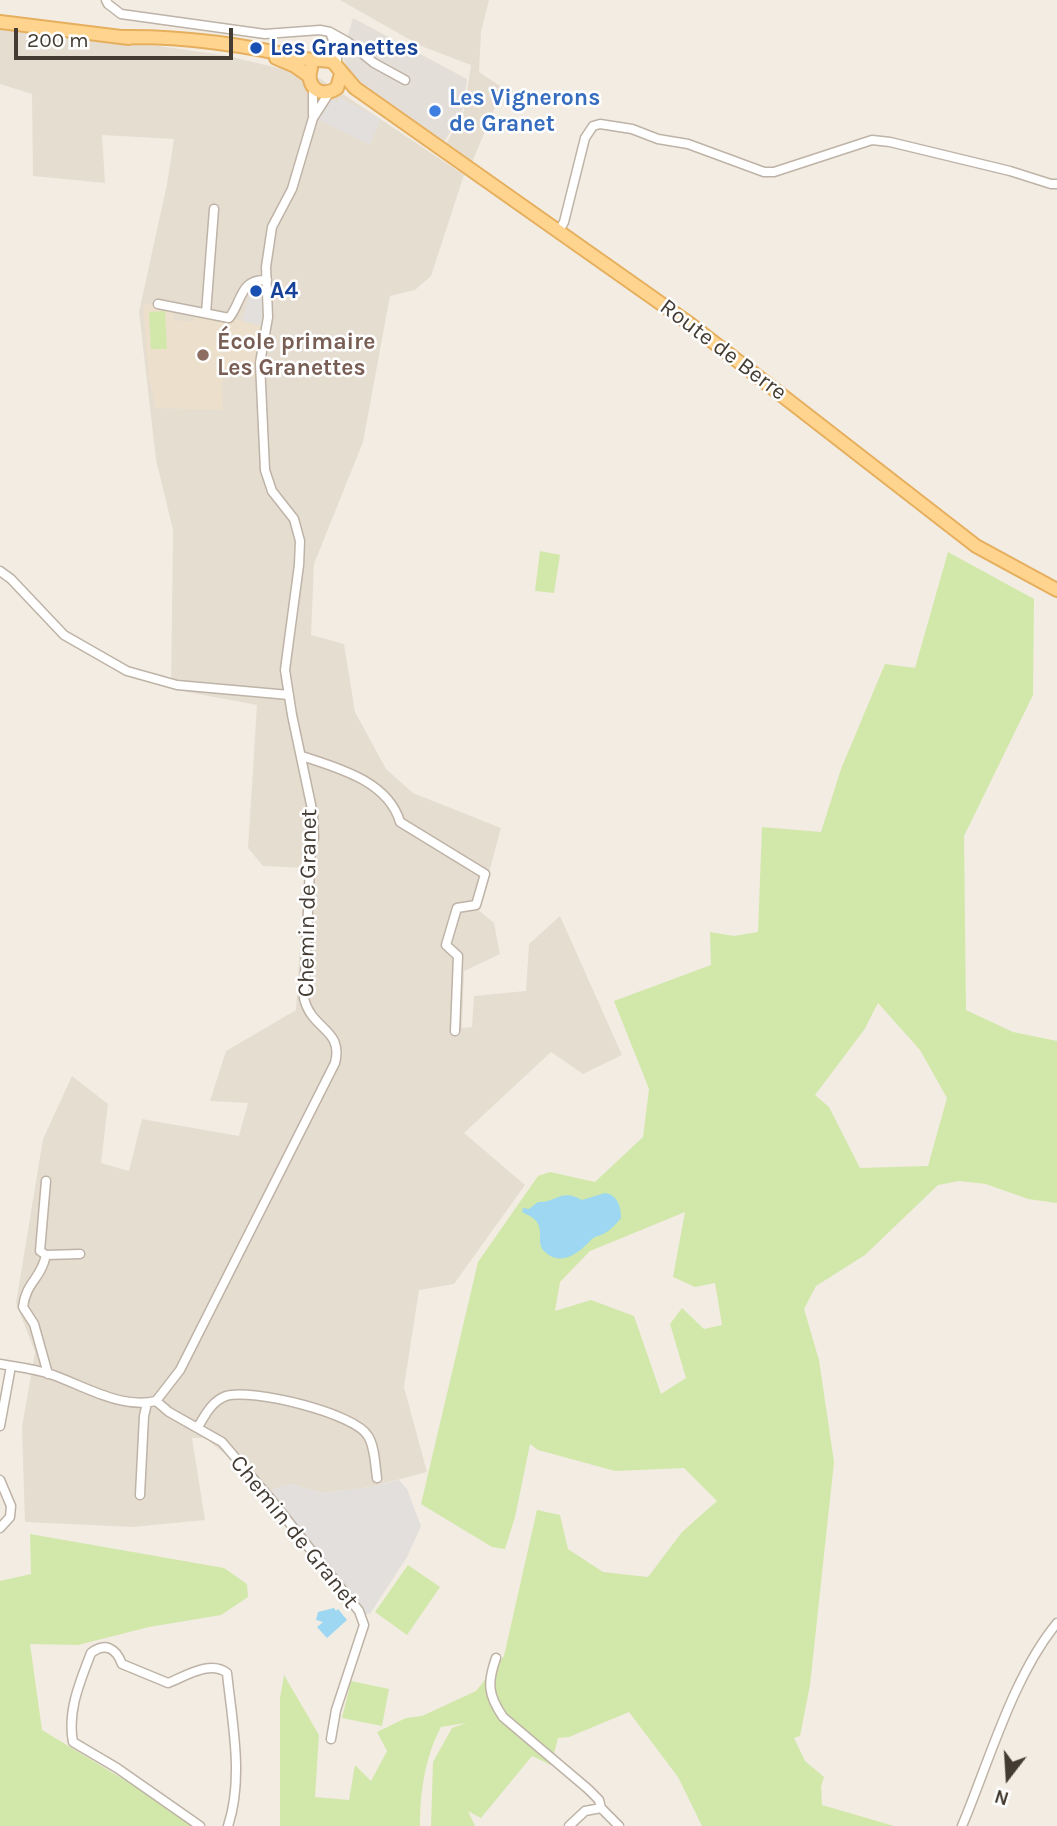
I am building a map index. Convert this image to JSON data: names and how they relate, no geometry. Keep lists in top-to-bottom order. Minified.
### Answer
{"streets":{"main road":["Route de Berre"],"street":["Chemin de Granet"]},"crossings":[["Route de Berre","Chemin de Granet"]],"places":["Les Granettes","Les Vignerons de Granet","A4","École primaire Les Granettes"],"scale_bar":"200 m","north":"bottom"}
